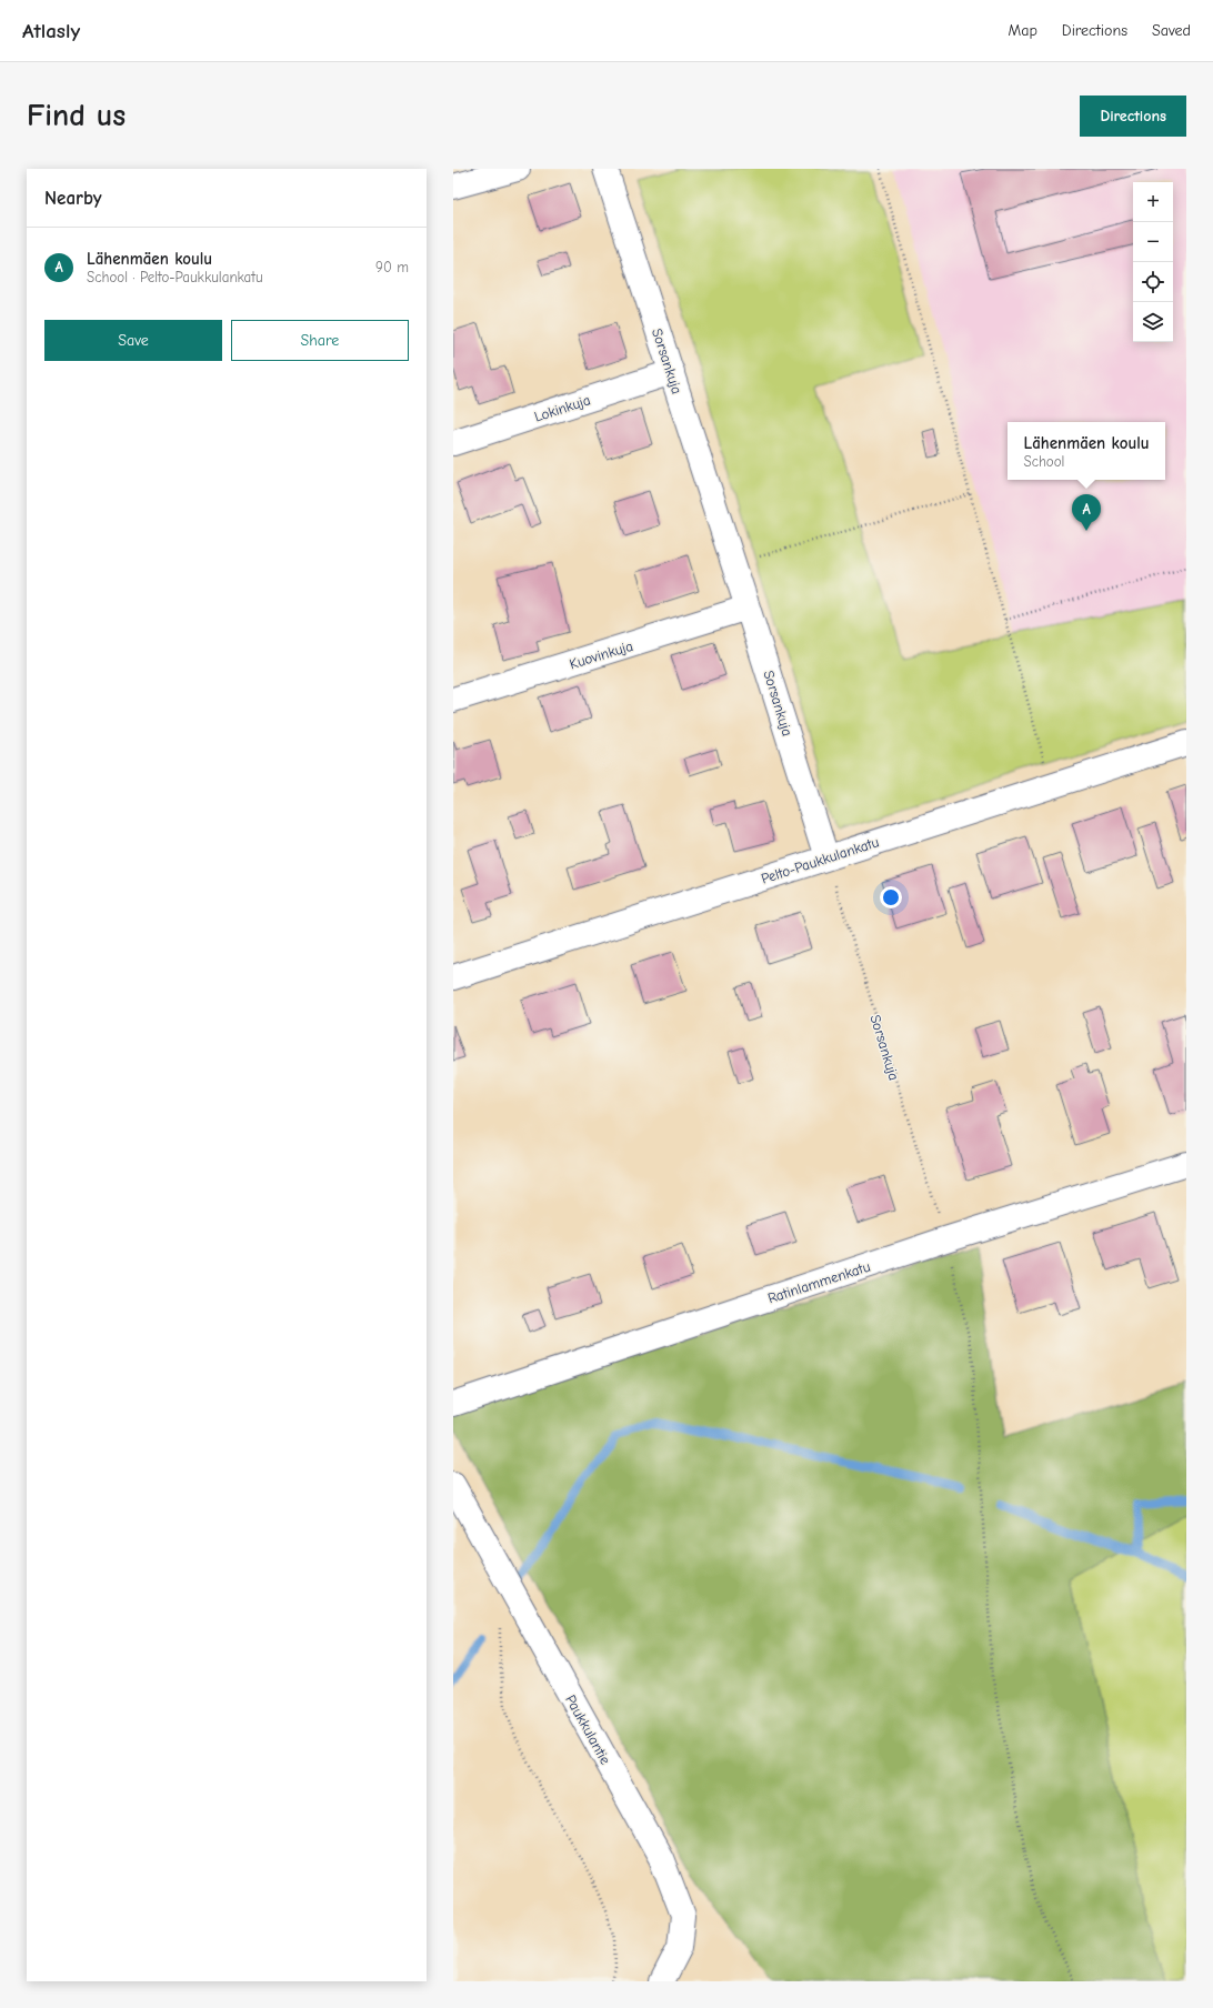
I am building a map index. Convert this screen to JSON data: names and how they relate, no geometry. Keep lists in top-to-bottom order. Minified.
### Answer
{"streets":{"street":["Sorsankuja","Lokinkuja","Kuovinkuja","Pelto-Paukkulankatu","Ratinlammenkatu","Paukkulantie"]},"crossings":[["Sorsankuja","Lokinkuja"],["Sorsankuja","Kuovinkuja"],["Sorsankuja","Pelto-Paukkulankatu"],["Sorsankuja","Ratinlammenkatu"]],"page":{"header":"Atlasly","nav":["Map","Directions","Saved"],"buttons":["Directions",["Save","Share"]],"title":"Find us","heading":"Nearby","map_buttons":["+","−"],"list":[{"mark":"A","name":"Lähenmäen koulu","note":"School · Pelto-Paukkulankatu","value":"90 m"}],"popup":["Lähenmäen koulu","School"],"pins":"A"}}
